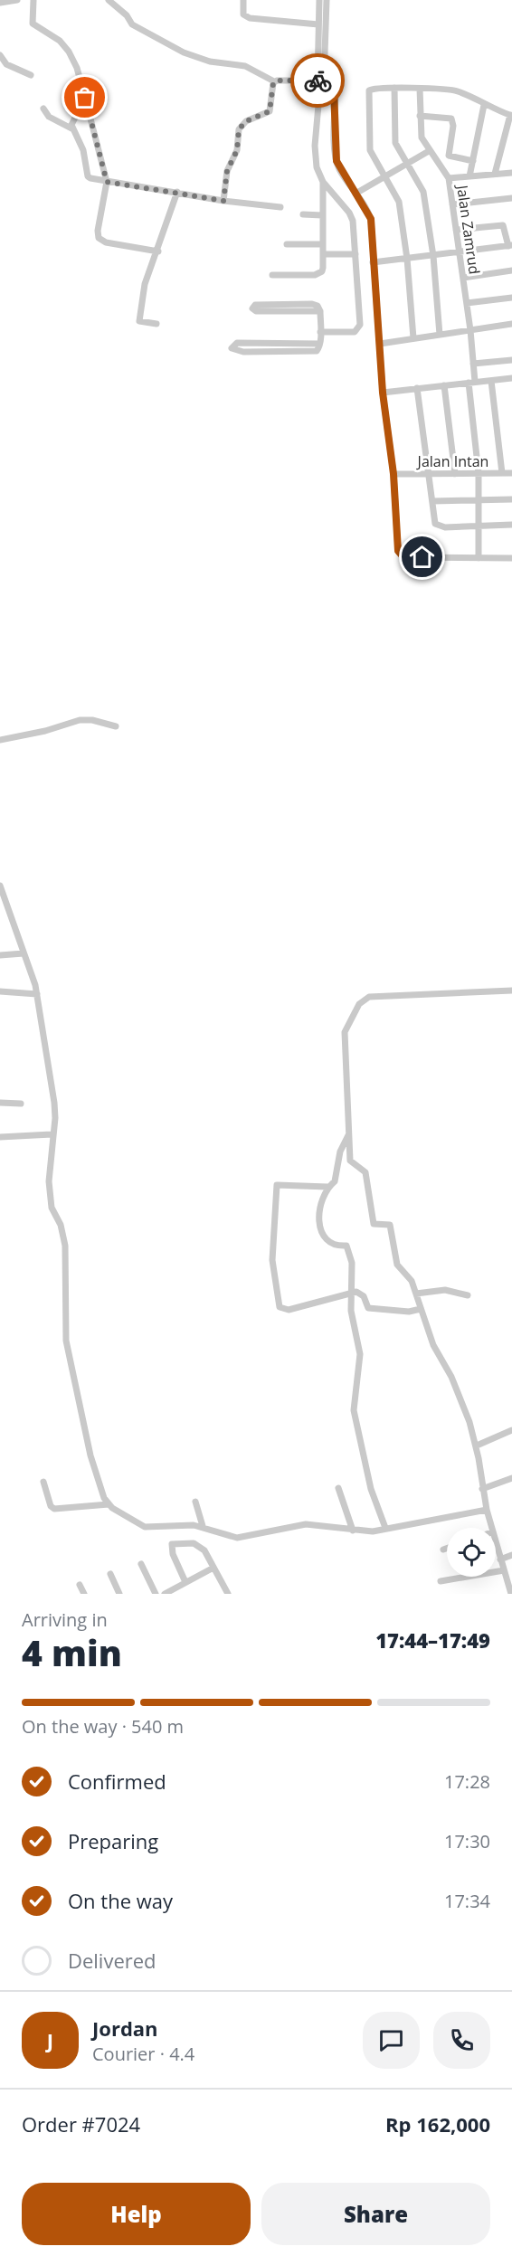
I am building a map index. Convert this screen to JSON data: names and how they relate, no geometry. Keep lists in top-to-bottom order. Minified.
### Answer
{"streets":{"street":["Jalan Zamrud","Jalan Intan"]},"crossings":[["Jalan Zamrud","Jalan Intan"]],"page":{"heading":["4 min","Arriving in","17:44–17:49"],"panel":["Jordan","Courier · 4.4","Order #7024","Rp 162,000"],"bar":"On the way · 540 m","list":[["Confirmed","17:28"],["Preparing","17:30"],["On the way","17:34"],"Delivered"],"round":"J","buttons":["Help","Share"]}}
